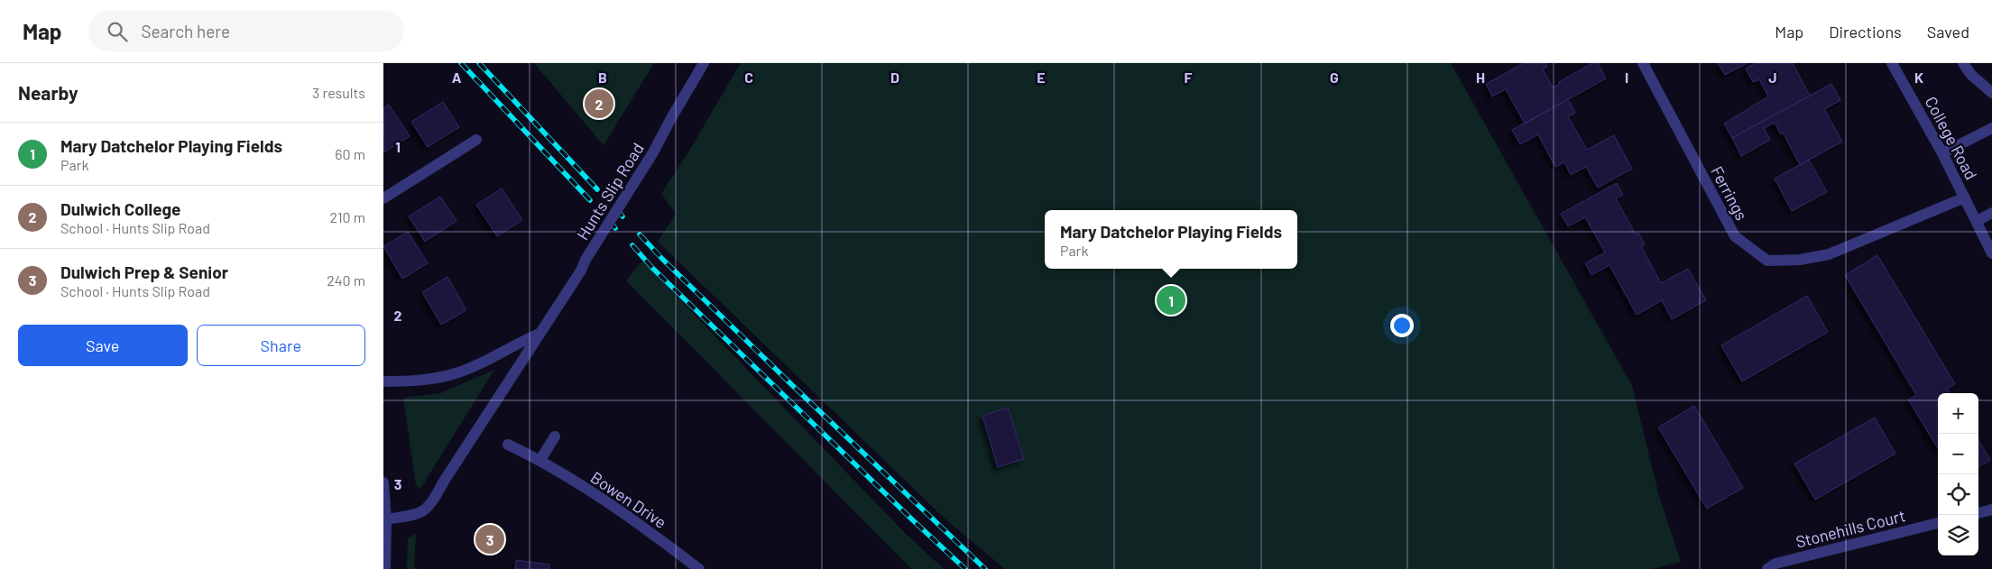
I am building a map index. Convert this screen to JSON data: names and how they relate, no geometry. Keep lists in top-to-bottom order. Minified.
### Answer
{"streets":{"street":["College Road","Hunts Slip Road","Ferrings","Bowen Drive","Stonehills Court"]},"crossings":[["College Road","Ferrings"]],"page":{"header":"Map","search":"Search here","nav":["Map","Directions","Saved"],"heading":["Nearby","3 results"],"pins":["2","1","3"],"list":[{"mark":"1","name":"Mary Datchelor Playing Fields","note":"Park","value":"60 m"},{"mark":"2","name":"Dulwich College","note":"School · Hunts Slip Road","value":"210 m"},{"mark":"3","name":"Dulwich Prep & Senior","note":"School · Hunts Slip Road","value":"240 m"}],"popup":["Mary Datchelor Playing Fields","Park"],"buttons":["Save","Share"],"map_buttons":["+","−"]},"grid":{"columns":["A","B","C","D","E","F","G","H","I","J","K"],"rows":["1","2","3"]}}
